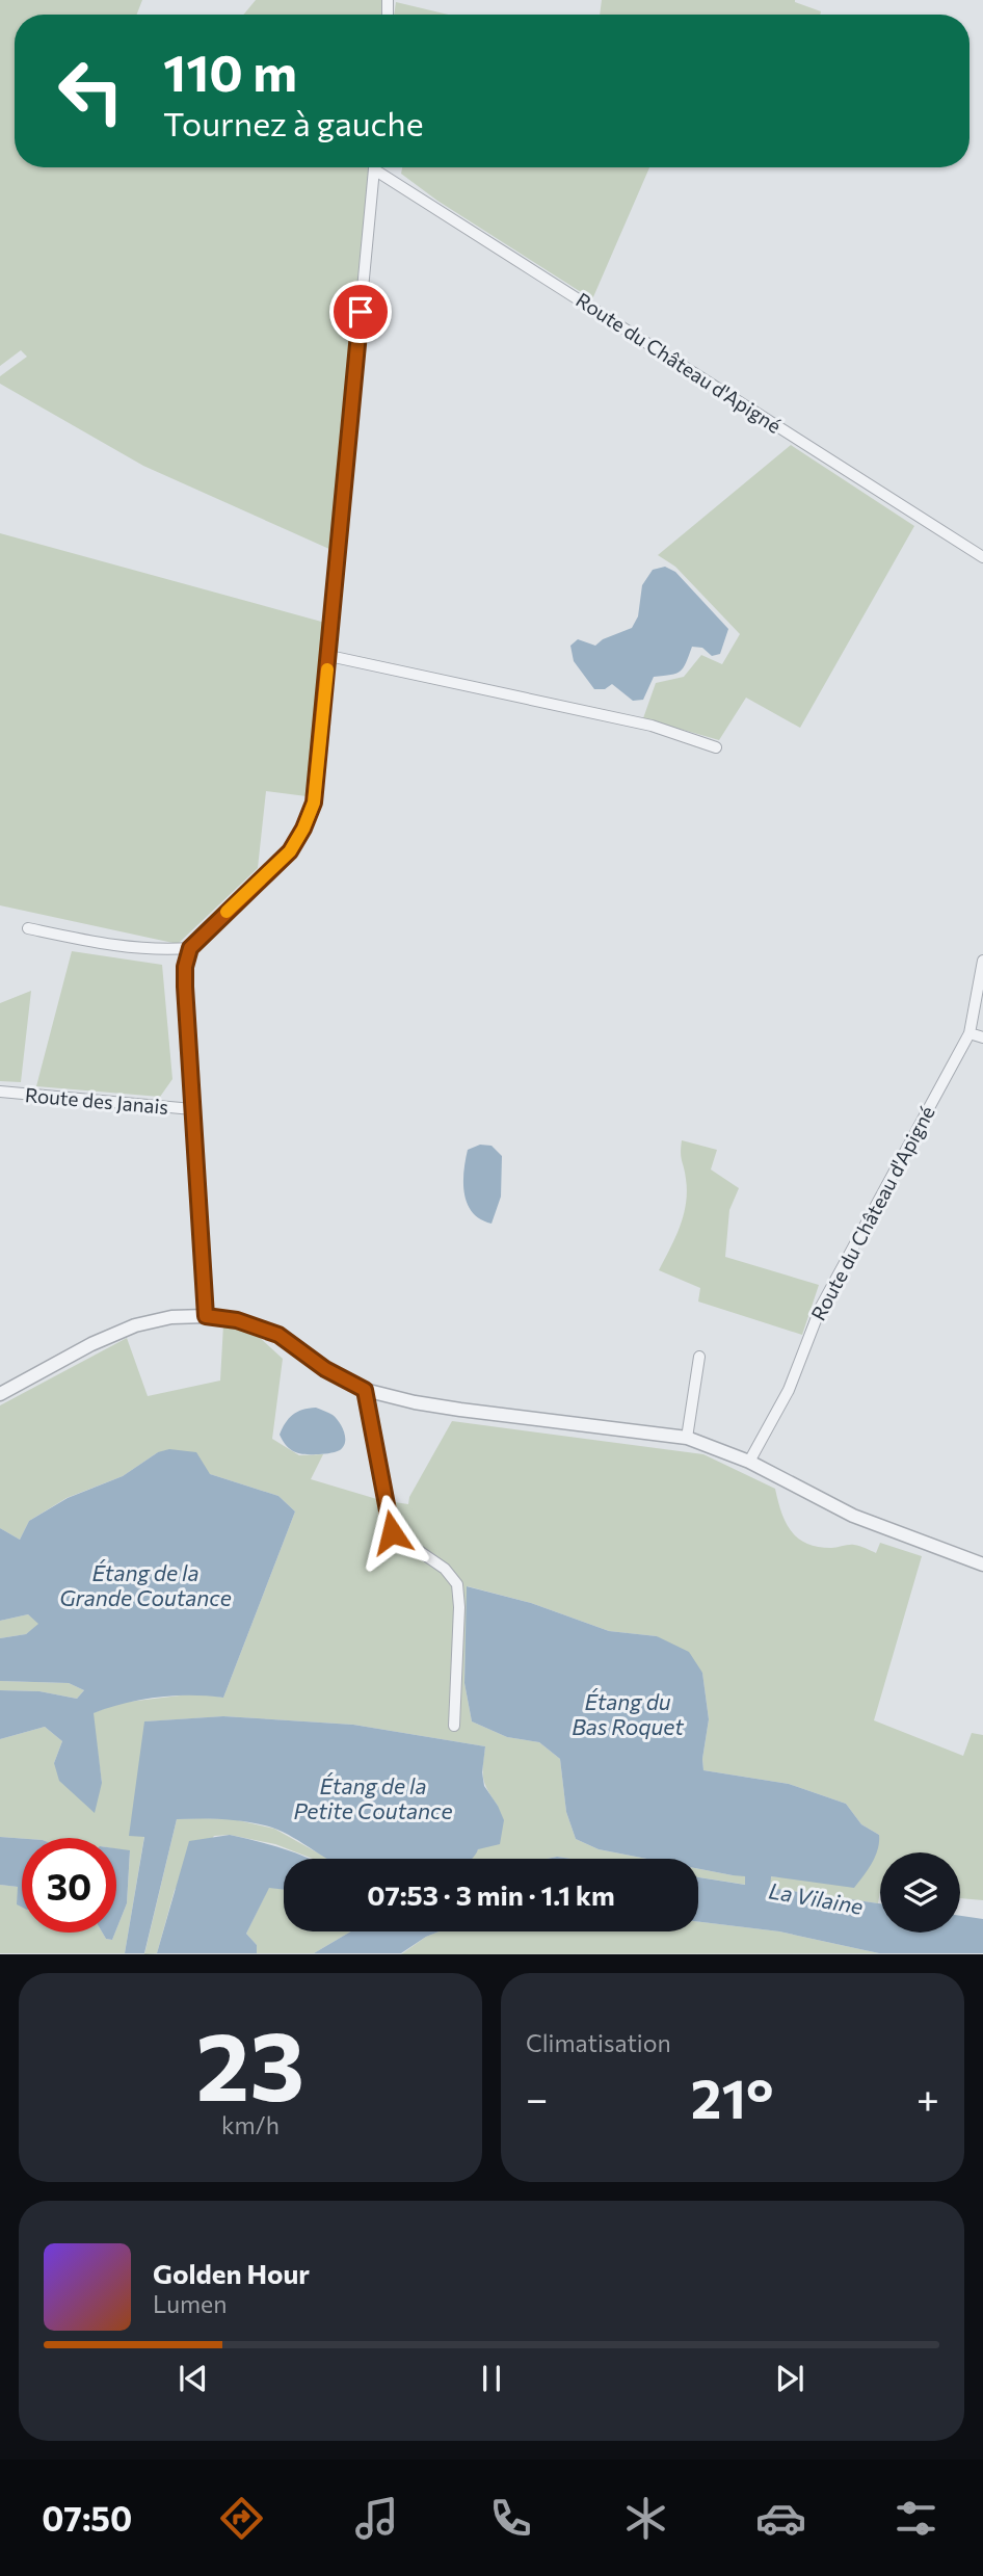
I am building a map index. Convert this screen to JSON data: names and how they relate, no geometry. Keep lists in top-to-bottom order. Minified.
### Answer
{"streets":{"street":["Route du Château d'Apigné","Route des Janais"]},"water":["Étang de la Grande Coutance","Étang du Bas Roquet","Étang de la Petite Coutance","La Vilaine"],"page":{"turn":["110 m","Tournez à gauche"],"limit":"30","trip":"07:53 · 3 min · 1.1 km","tile":[["23","km/h"],"Climatisation"],"heat":["−","21°","+"],"song":["Golden Hour","Lumen"],"tabs":"07:50"}}
